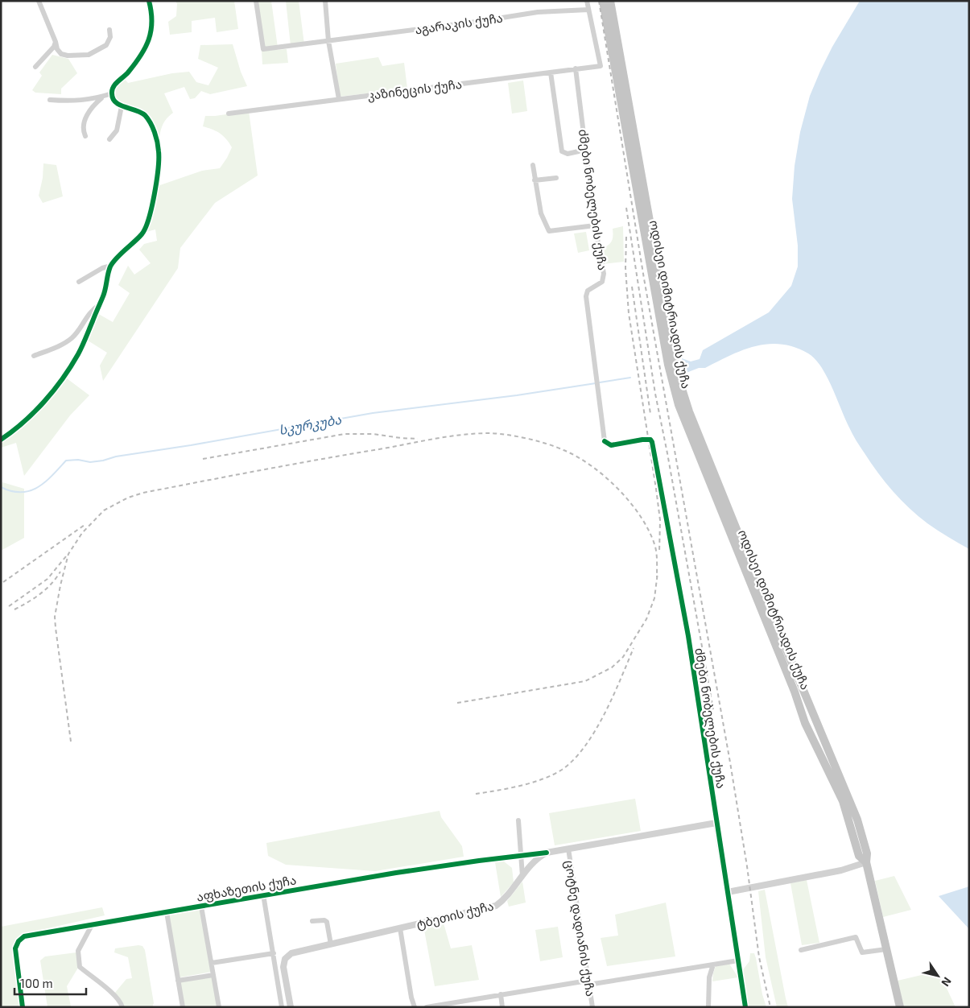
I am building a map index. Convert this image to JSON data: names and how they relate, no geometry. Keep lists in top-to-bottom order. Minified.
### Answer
{"streets":{"main road":["ოდისეი დიმიტრიადის ქუჩა"],"street":["აგარაკის ქუჩა","კაზინეცის ქუჩა","ძმები ნობელების ქუჩა","აფხაზეთის ქუჩა","ტბეთის ქუჩა","ცოტნე დადიანის ქუჩა"]},"crossings":[["აგარაკის ქუჩა","კაზინეცის ქუჩა"],["კაზინეცის ქუჩა","ძმები ნობელების ქუჩა"],["ძმები ნობელების ქუჩა","ტბეთის ქუჩა"],["აფხაზეთის ქუჩა","ტბეთის ქუჩა"],["ტბეთის ქუჩა","ცოტნე დადიანის ქუჩა"]],"water":["სკურკუბა"],"scale_bar":"100 m","north":"bottom right"}
